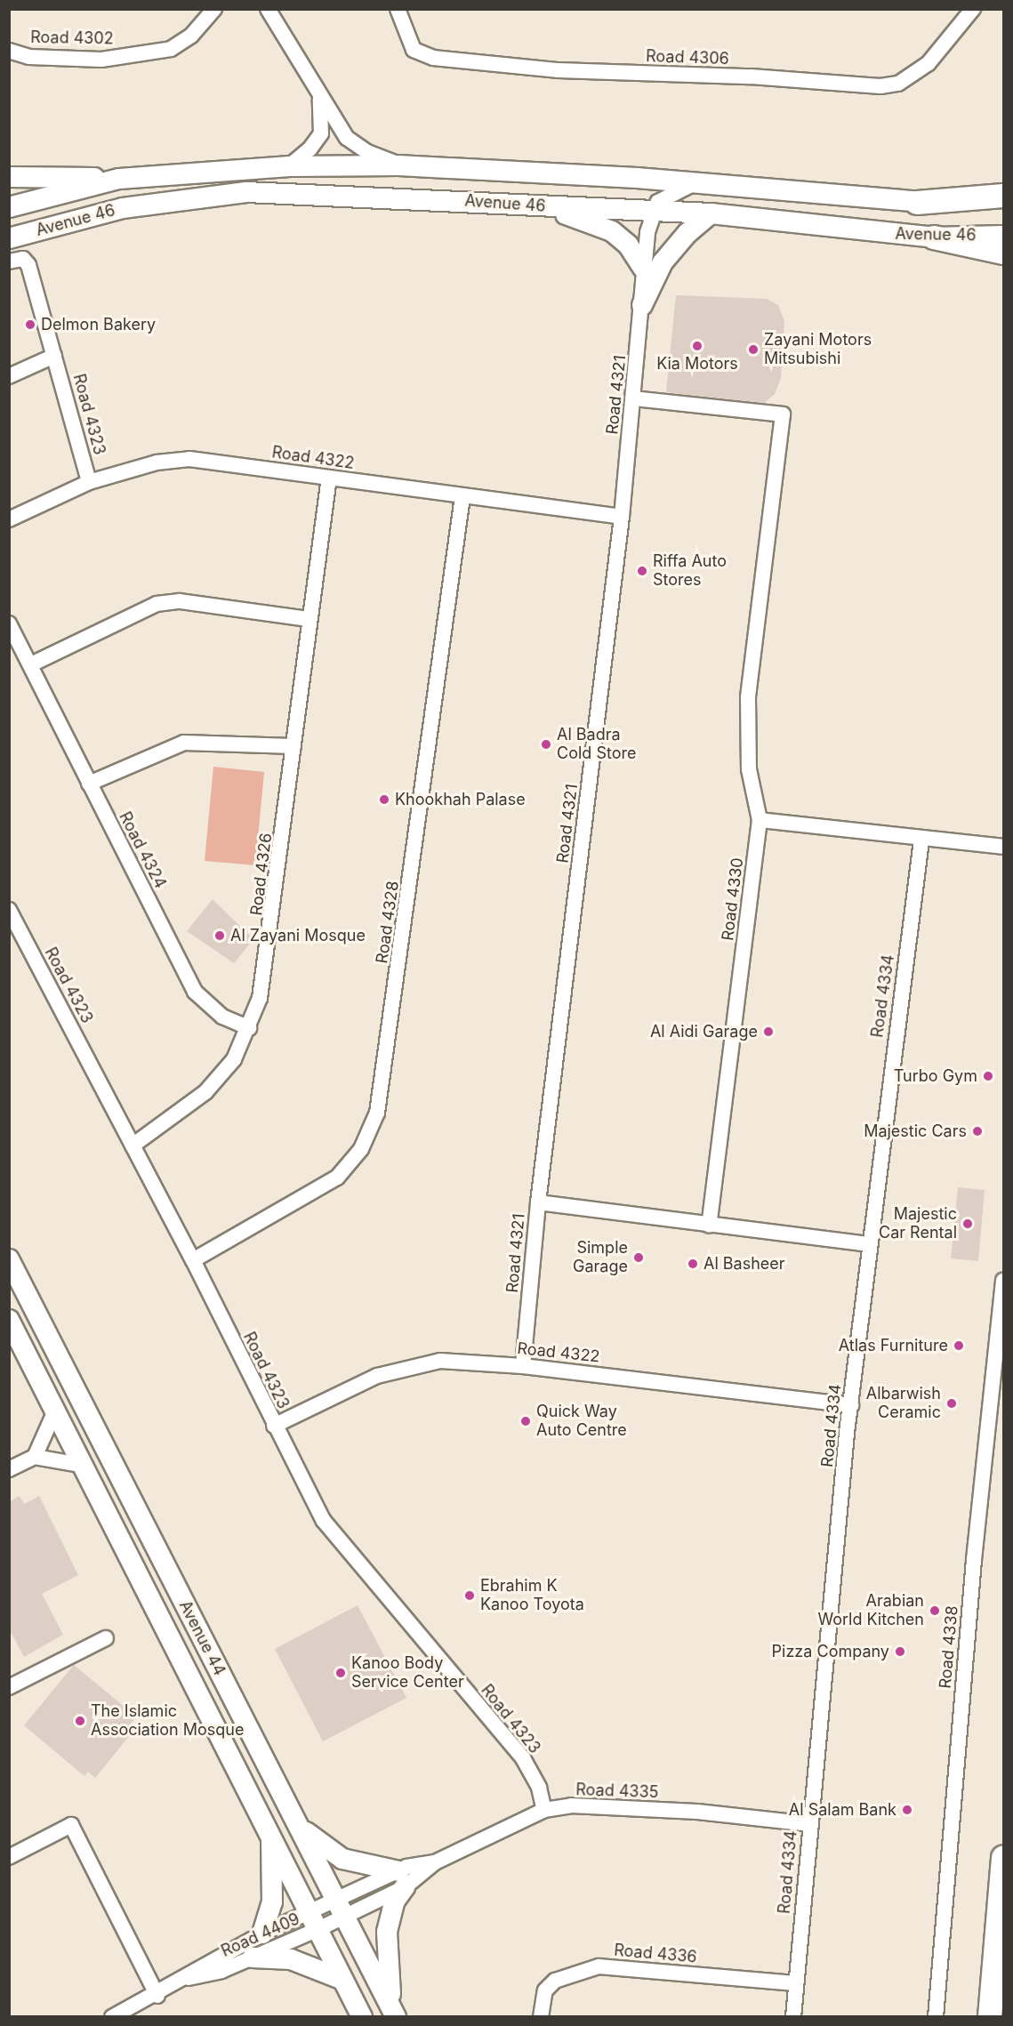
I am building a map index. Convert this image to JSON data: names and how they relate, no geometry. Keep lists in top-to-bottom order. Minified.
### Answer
{"streets":{"main road":["Avenue 46","Avenue 44"],"street":["Road 4302","Road 4306","Road 4321","Road 4323","Road 4322","Road 4324","Road 4326","Road 4330","Road 4328","Road 4334","Road 4338","Road 4335","Road 4409","Road 4336"]},"crossings":[["Avenue 46","Road 4321"],["Road 4321","Road 4322"],["Road 4323","Road 4322"],["Road 4323","Road 4326"],["Road 4323","Road 4328"],["Road 4323","Road 4335"],["Road 4322","Road 4326"],["Road 4322","Road 4328"],["Road 4322","Road 4334"],["Road 4324","Road 4326"],["Road 4334","Road 4335"],["Road 4334","Road 4336"],["Avenue 44","Road 4335"],["Avenue 44","Road 4409"],["Road 4335","Road 4409"]],"places":["Delmon Bakery","Kia Motors","Zayani Motors Mitsubishi","Riffa Auto Stores","Al Badra Cold Store","Khookhah Palase","Al Zayani Mosque","Al Aidi Garage","Turbo Gym","Majestic Cars","Majestic Car Rental","Simple Garage","Al Basheer","Atlas Furniture","Albarwish Ceramic","Quick Way Auto Centre","Ebrahim K Kanoo Toyota","Arabian World Kitchen","Pizza Company","Kanoo Body Service Center","The Islamic Association Mosque","Al Salam Bank"]}
